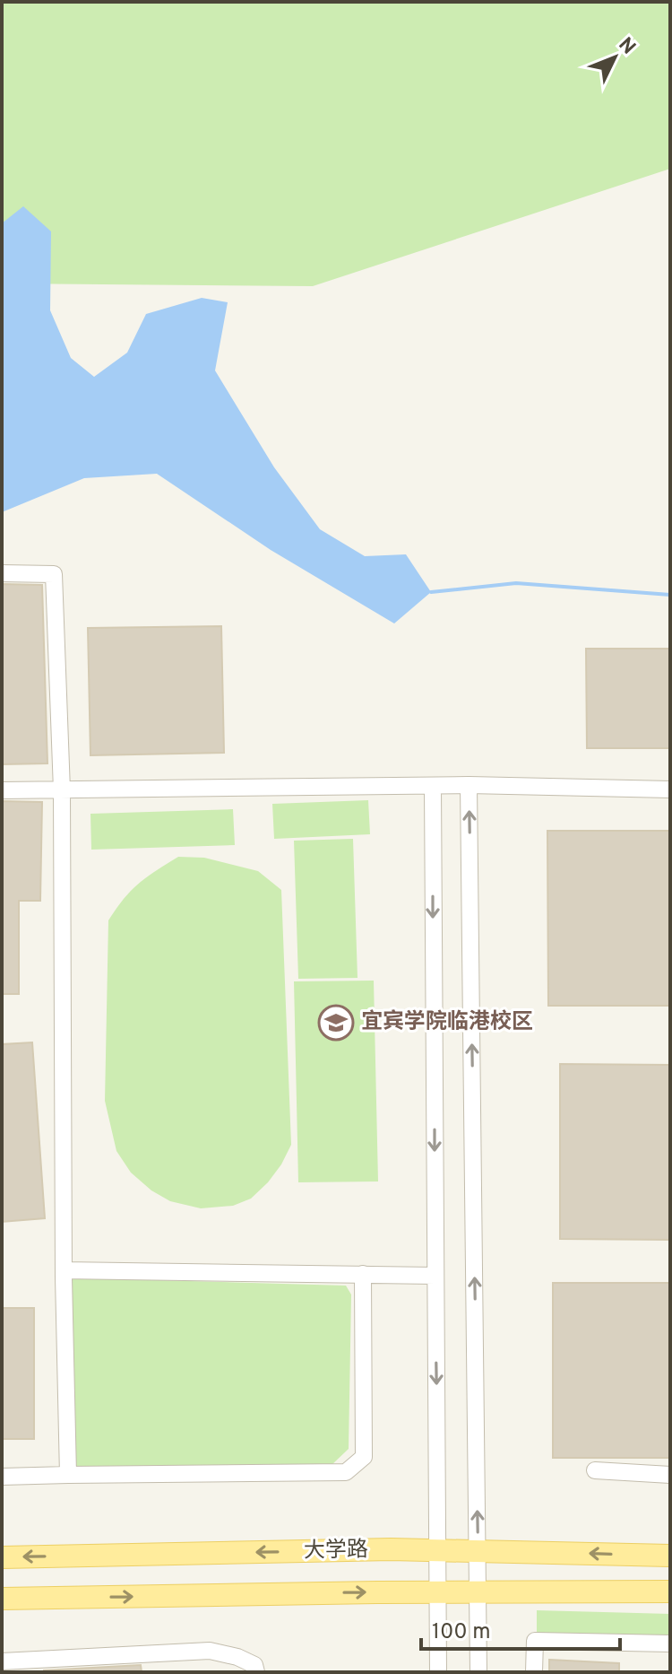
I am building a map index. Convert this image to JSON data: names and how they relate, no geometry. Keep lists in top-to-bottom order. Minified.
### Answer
{"streets":{"main road":["大学路"]},"places":{"school or university":["宜宾学院临港校区"]},"scale_bar":"100 m","north":"top right"}
